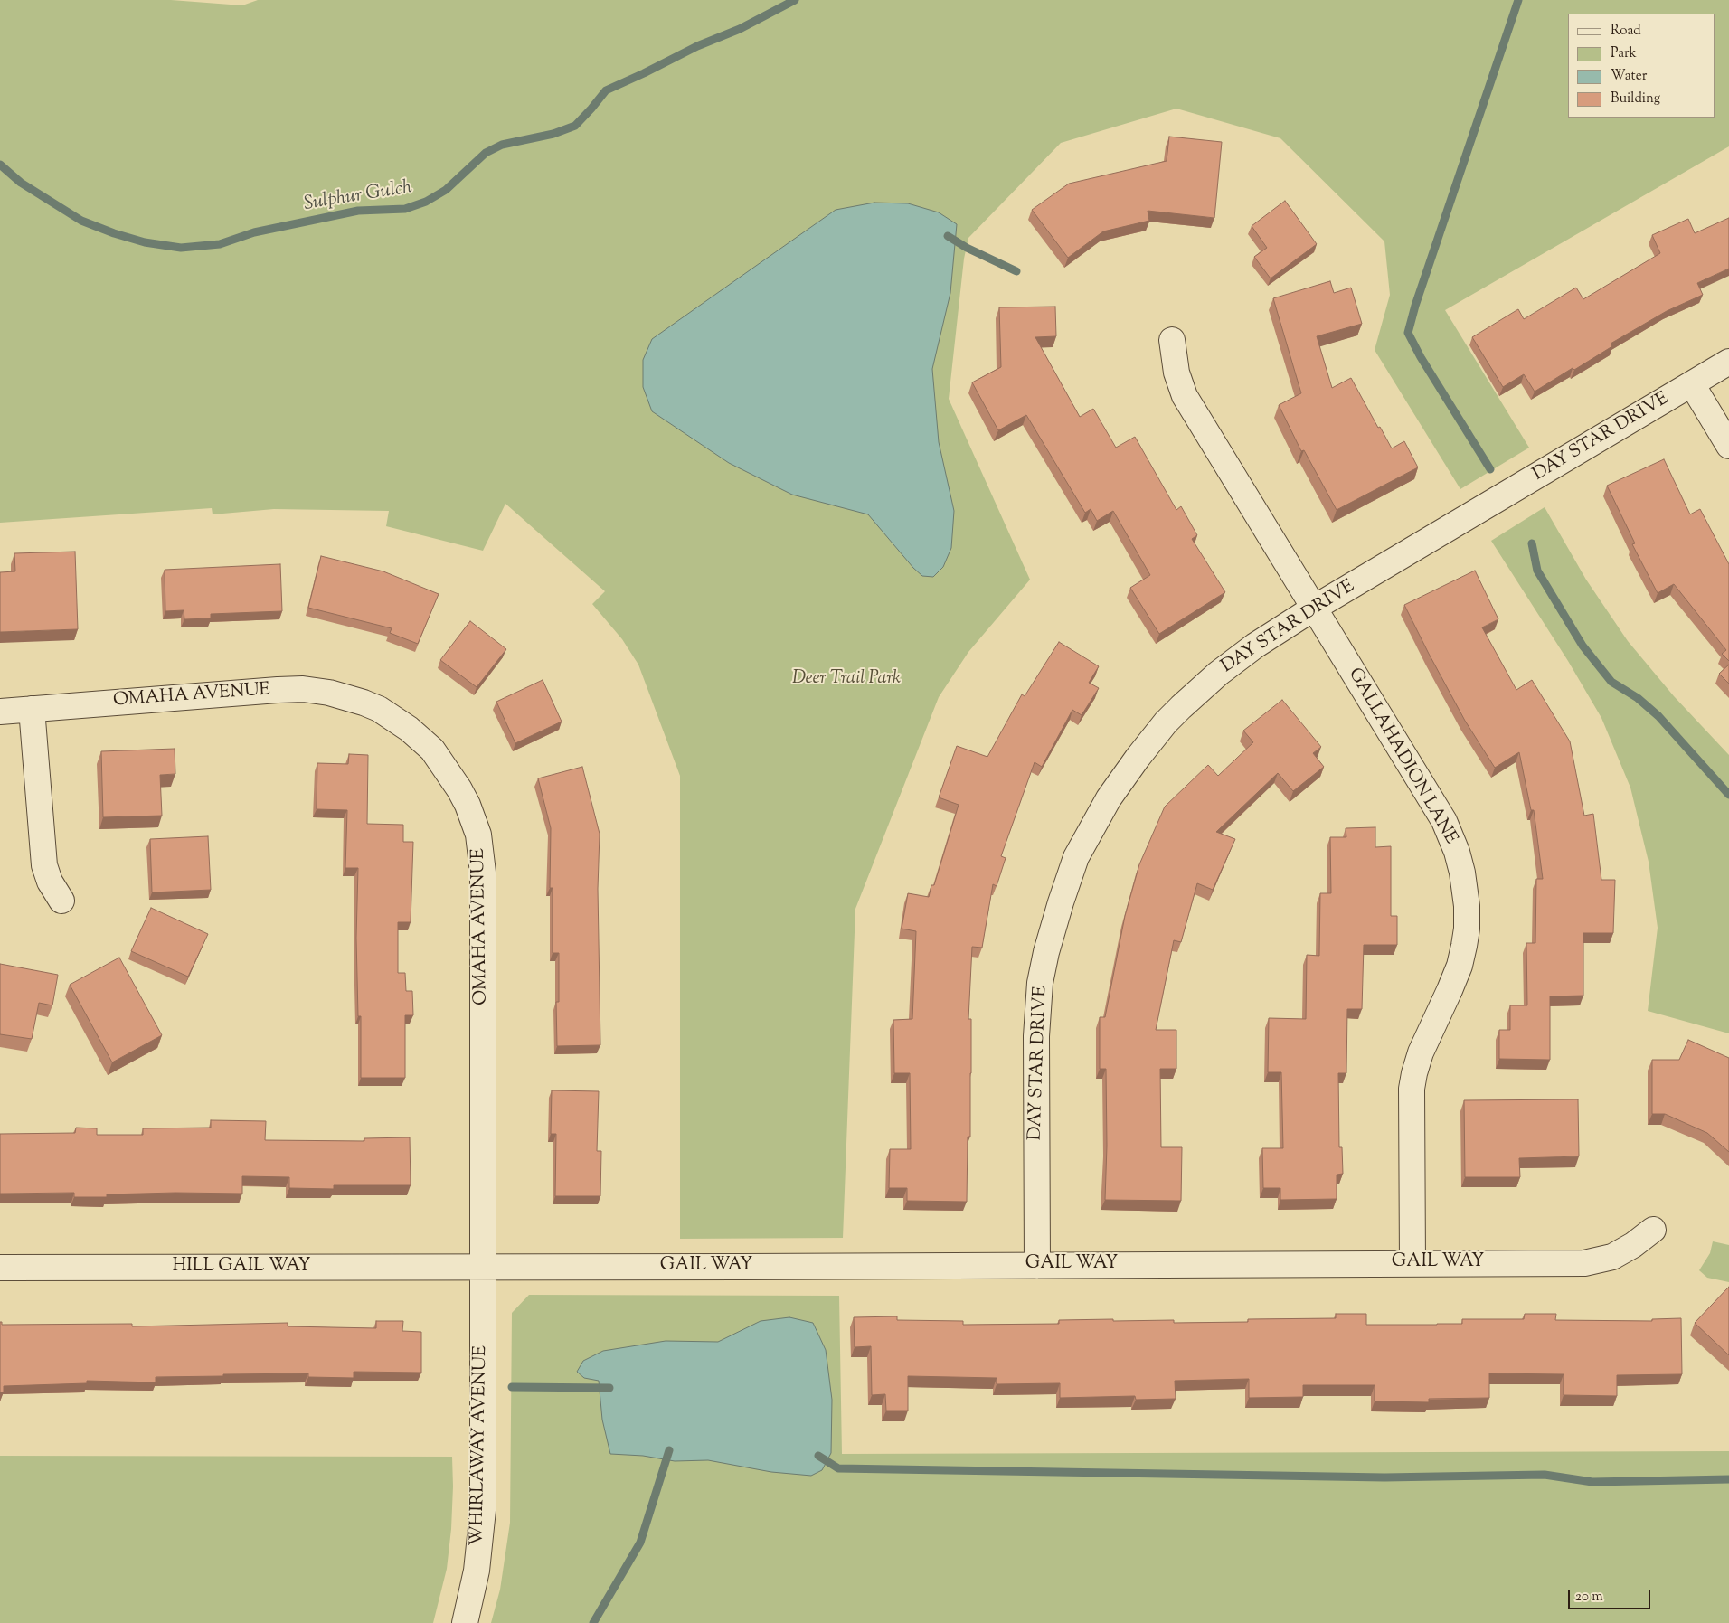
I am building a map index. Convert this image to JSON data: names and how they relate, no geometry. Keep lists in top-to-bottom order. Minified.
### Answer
{"streets":{"street":["DAY STAR DRIVE","OMAHA AVENUE","GALLAHADION LANE","GAIL WAY","HILL GAIL WAY","WHIRLAWAY AVENUE"]},"crossings":[["DAY STAR DRIVE","GALLAHADION LANE"],["DAY STAR DRIVE","GAIL WAY"],["OMAHA AVENUE","GAIL WAY"],["OMAHA AVENUE","HILL GAIL WAY"],["OMAHA AVENUE","WHIRLAWAY AVENUE"],["GALLAHADION LANE","GAIL WAY"],["GAIL WAY","HILL GAIL WAY"],["GAIL WAY","WHIRLAWAY AVENUE"],["HILL GAIL WAY","WHIRLAWAY AVENUE"]],"water":["Sulphur Gulch"],"parks":["Deer Trail Park"],"legend":["Road","Park","Water","Building"],"scale_bar":"20 m"}
